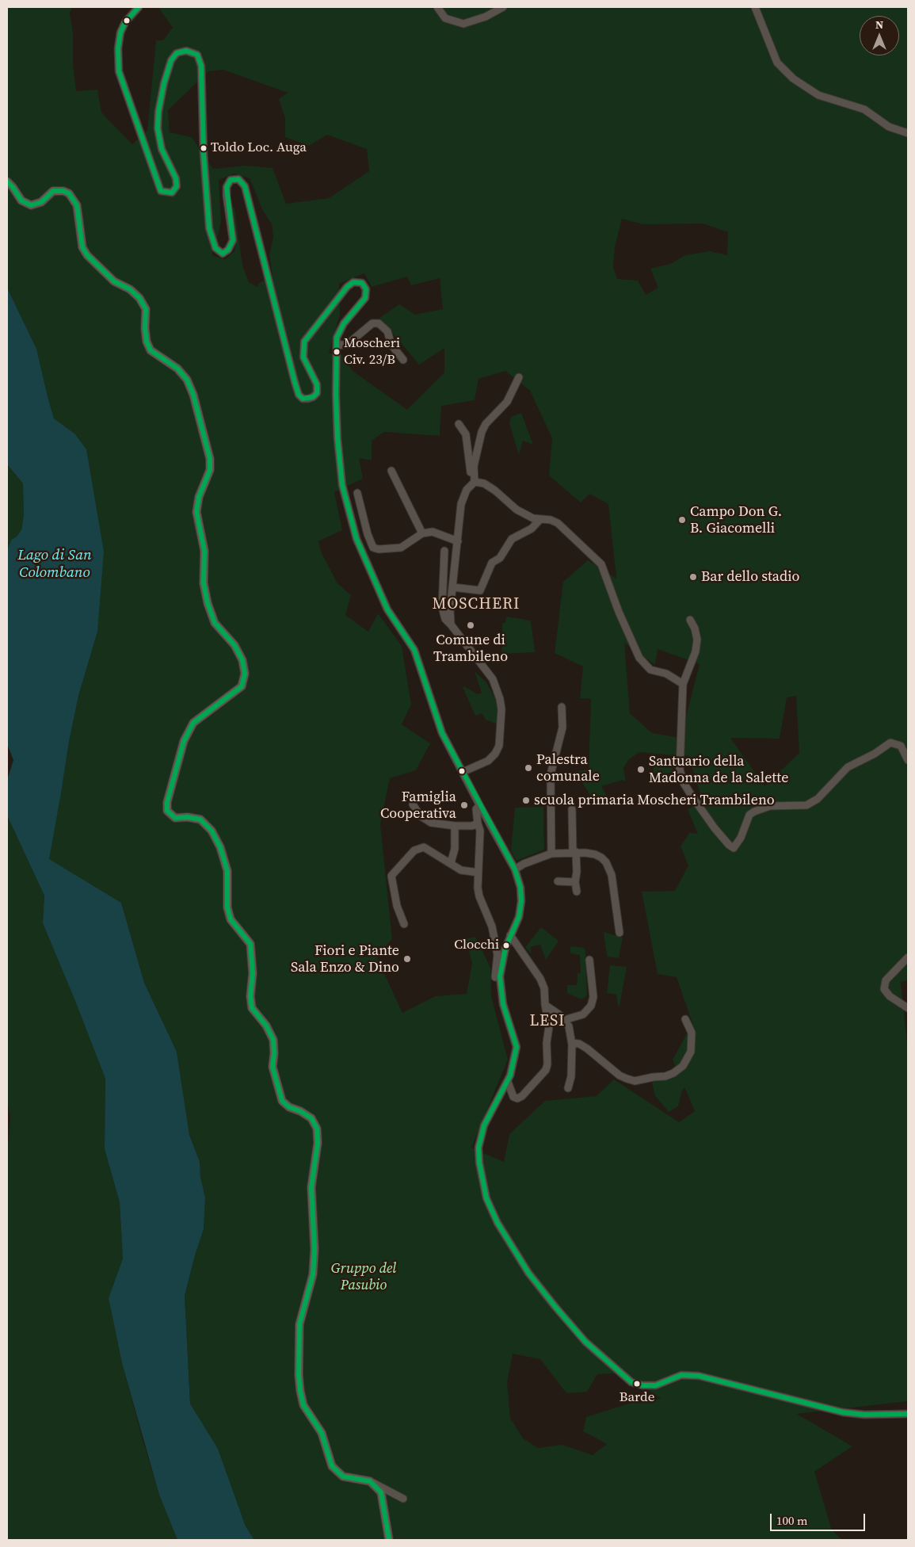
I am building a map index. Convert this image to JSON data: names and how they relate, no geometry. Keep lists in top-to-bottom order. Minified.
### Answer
{"districts":["MOSCHERI","LESI"],"water":["Lago di San Colombano"],"parks":["Gruppo del Pasubio"],"places":["Toldo Loc. Auga","Moscheri Civ. 23/B","Campo Don G. B. Giacomelli","Bar dello stadio","Comune di Trambileno","Palestra comunale","Santuario della Madonna de la Salette","scuola primaria Moscheri Trambileno","Famiglia Cooperativa","Clocchi","Fiori e Piante Sala Enzo & Dino","Barde"],"scale_bar":"100 m","north":"top"}
